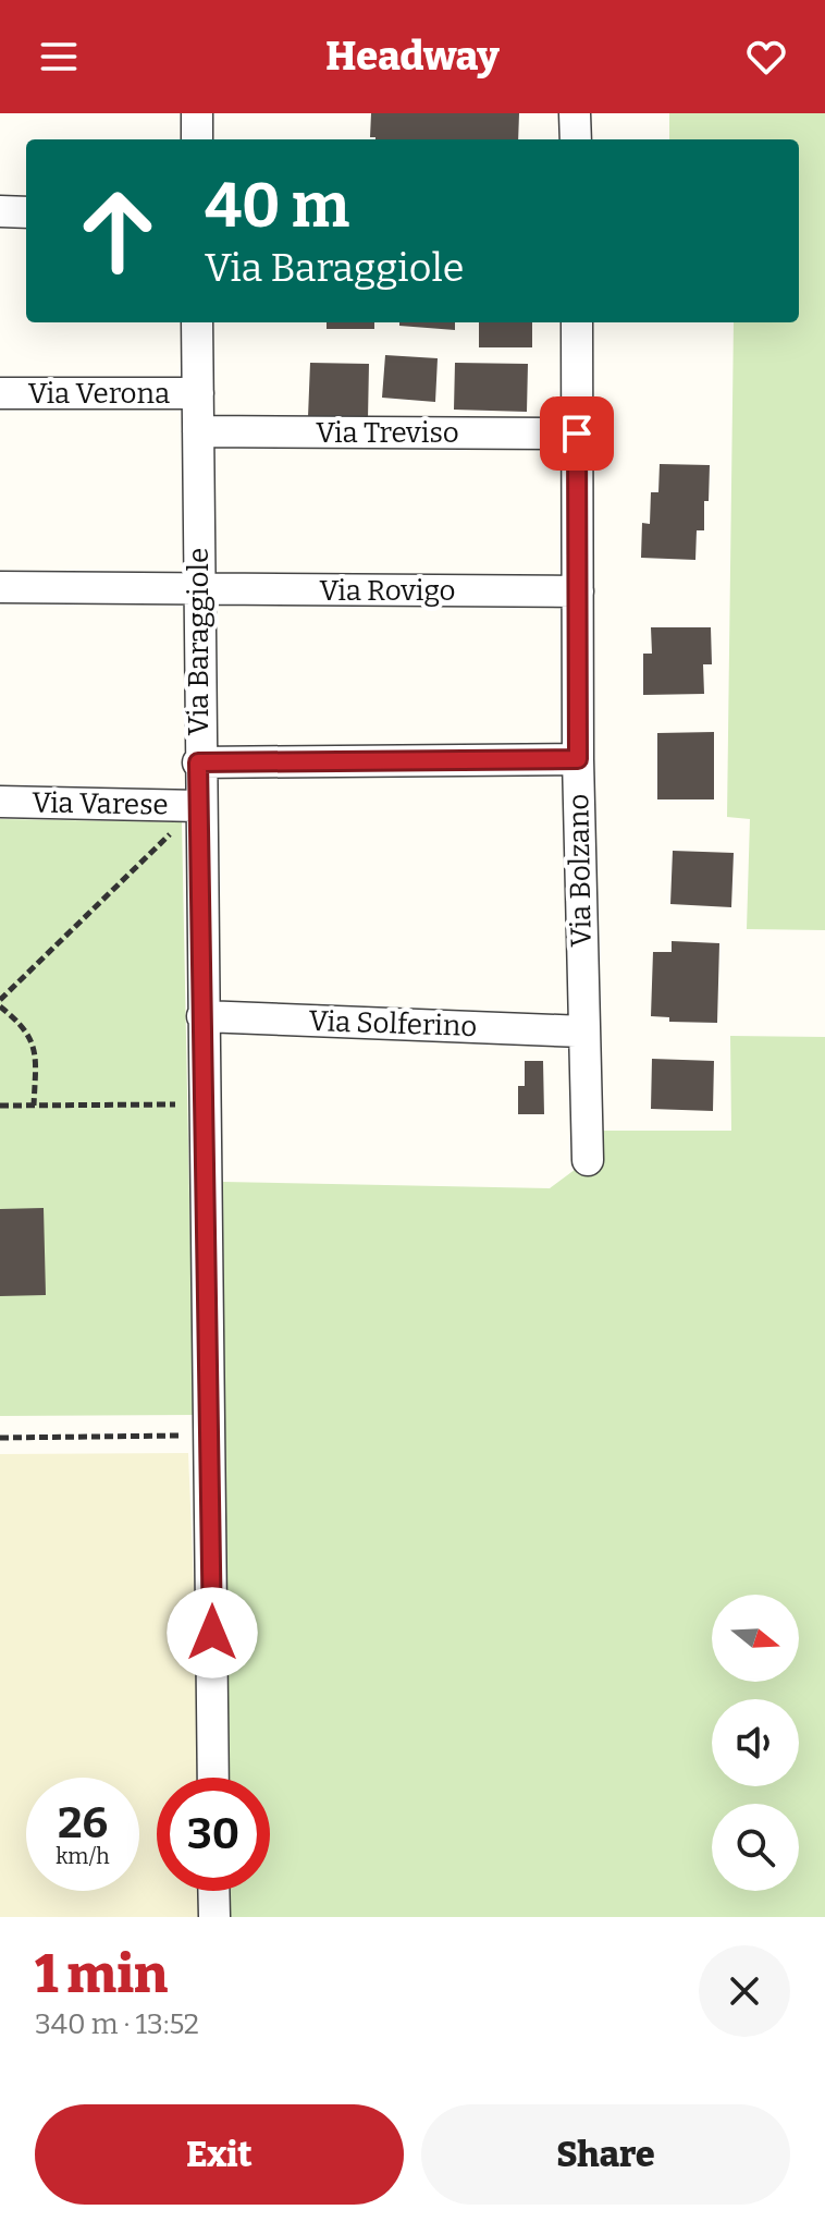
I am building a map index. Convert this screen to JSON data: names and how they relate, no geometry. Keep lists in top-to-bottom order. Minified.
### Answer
{"streets":{"street":["Via Verona","Via Treviso","Via Rovigo","Via Baraggiole","Via Varese","Via Bolzano","Via Solferino"]},"crossings":[["Via Verona","Via Baraggiole"],["Via Treviso","Via Baraggiole"],["Via Treviso","Via Bolzano"],["Via Rovigo","Via Baraggiole"],["Via Rovigo","Via Bolzano"],["Via Baraggiole","Via Varese"],["Via Baraggiole","Via Solferino"],["Via Bolzano","Via Solferino"]],"north":"right","page":{"header":"Headway","turn":["40 m","Via Baraggiole"],"speed":"26 km/h","limit":"30","heading":["1 min","340 m · 13:52"],"buttons":["Exit","Share"]}}
